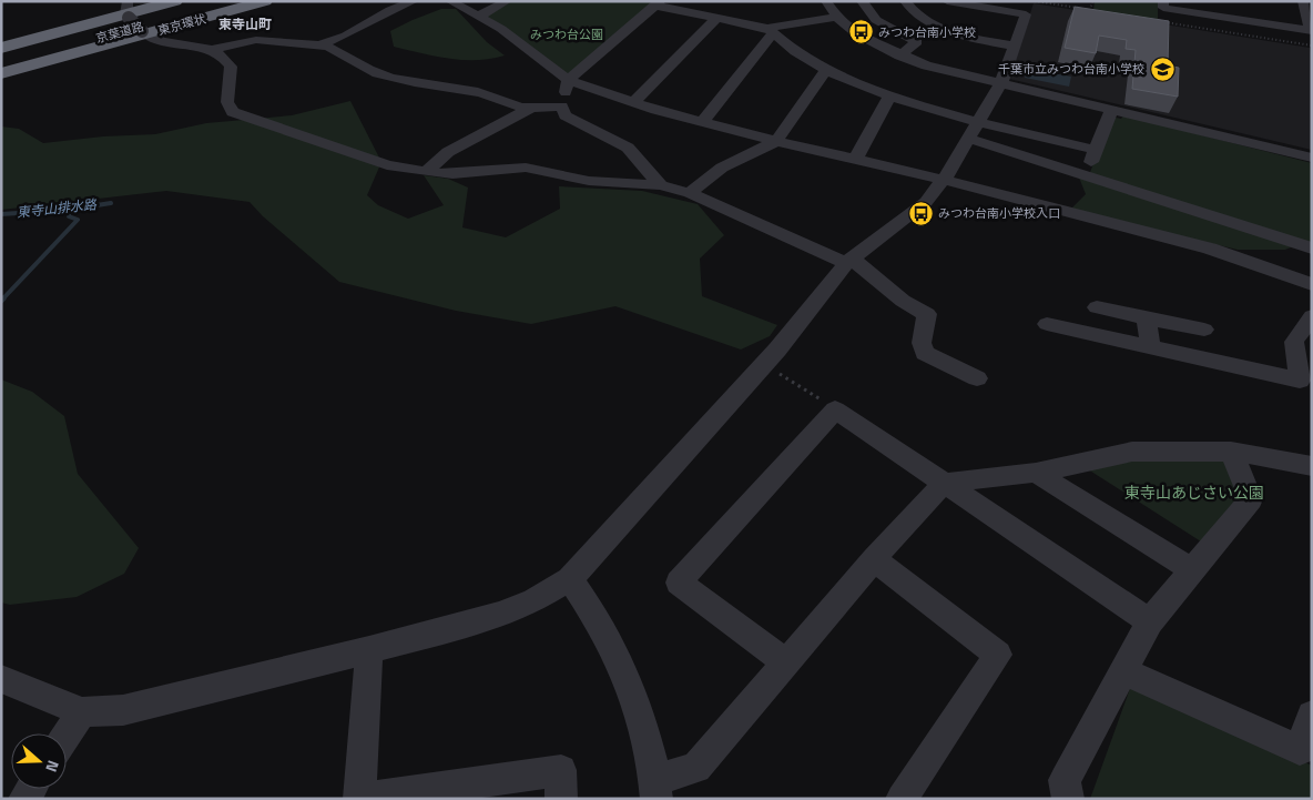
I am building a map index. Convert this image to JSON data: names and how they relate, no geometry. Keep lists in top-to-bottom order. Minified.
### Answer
{"streets":{"highway":["東京環状","京葉道路"]},"crossings":[["東京環状","京葉道路"]],"districts":["東寺山町"],"water":["東寺山排水路"],"parks":["みつわ台公園","東寺山あじさい公園"],"places":{"bus stop":["みつわ台南小学校","みつわ台南小学校入口"],"school or university":["千葉市立みつわ台南小学校"]},"north":"right"}
